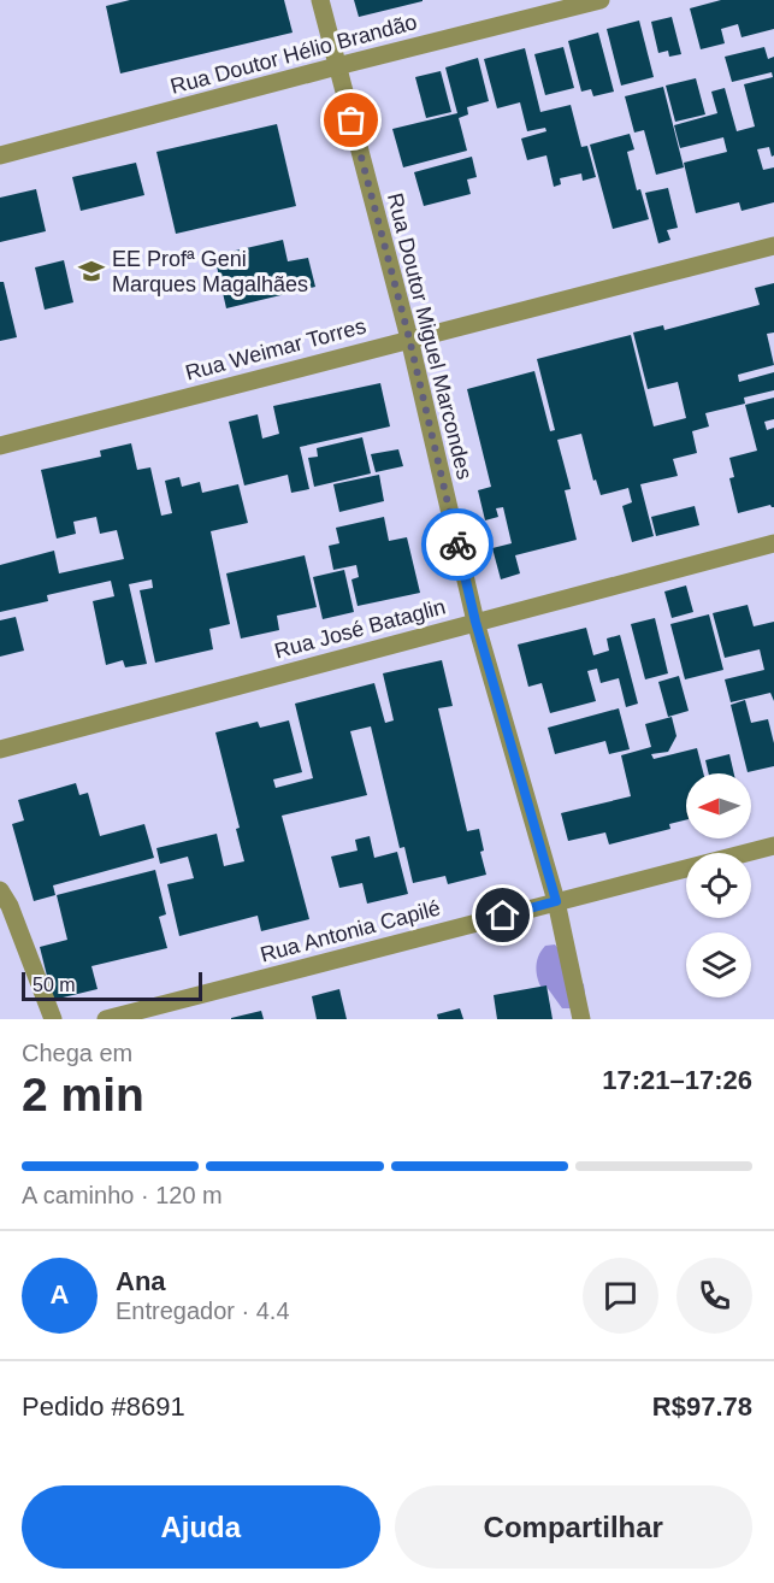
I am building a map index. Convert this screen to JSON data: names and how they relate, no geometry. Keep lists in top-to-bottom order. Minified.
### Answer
{"streets":{"street":["Rua Doutor Hélio Brandão","Rua Doutor Miguel Marcondes","Rua Weimar Torres","Rua José Bataglin","Rua Antonia Capilé"]},"crossings":[["Rua Doutor Hélio Brandão","Rua Doutor Miguel Marcondes"],["Rua Doutor Miguel Marcondes","Rua Weimar Torres"],["Rua Doutor Miguel Marcondes","Rua José Bataglin"],["Rua Doutor Miguel Marcondes","Rua Antonia Capilé"]],"places":{"school or university":["EE Profª Geni Marques Magalhães"]},"scale_bar":"50 m","north":"left","page":{"scale":"50 m","heading":["2 min","Chega em","17:21–17:26"],"panel":["Ana","Entregador · 4.4","Pedido #8691","R$97.78"],"bar":"A caminho · 120 m","round":"A","buttons":["Ajuda","Compartilhar"]}}
